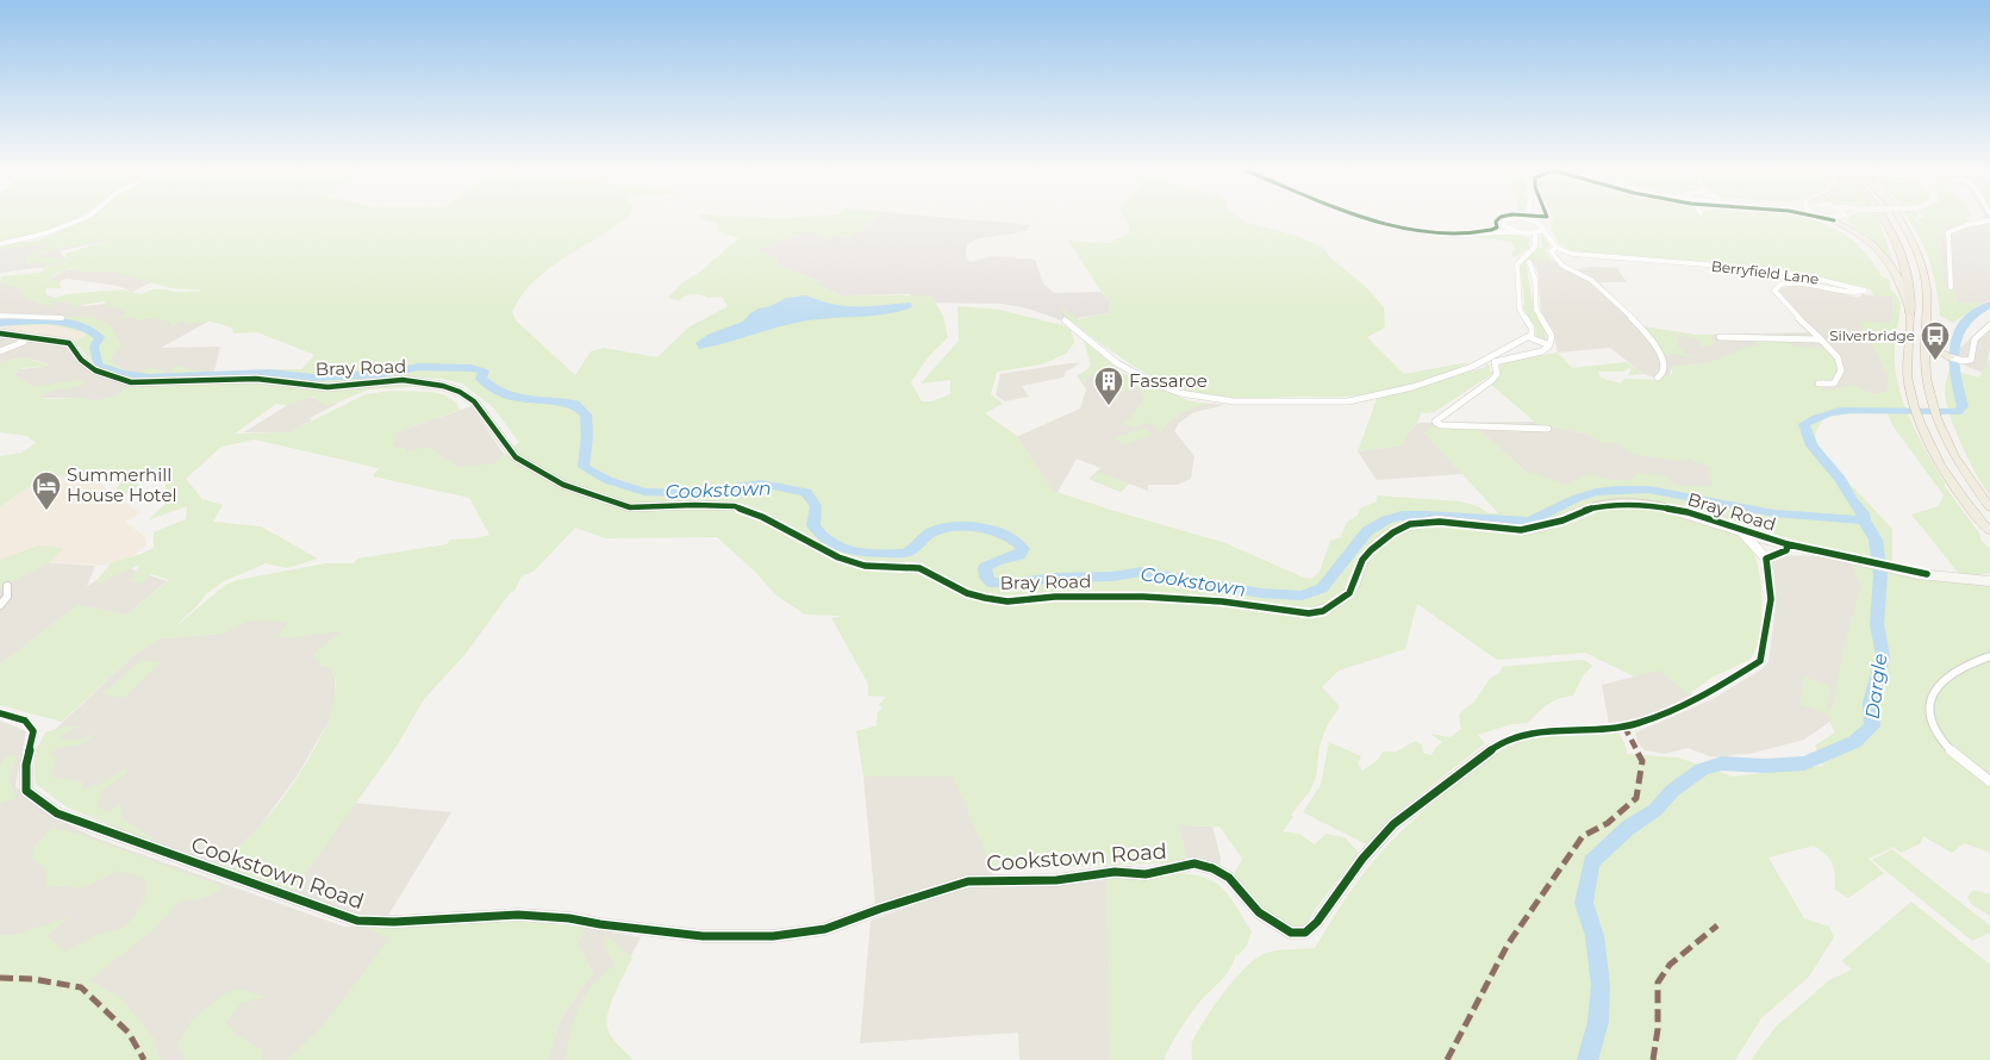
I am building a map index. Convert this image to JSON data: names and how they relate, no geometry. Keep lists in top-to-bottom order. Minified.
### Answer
{"streets":{"main road":["Bray Road"],"street":["Berryfield Lane","Cookstown Road"]},"water":["Cookstown","Dargle"],"places":{"bus stop":["Silverbridge"],"building":["Fassaroe"],"hotel":["Summerhill House Hotel"]}}
